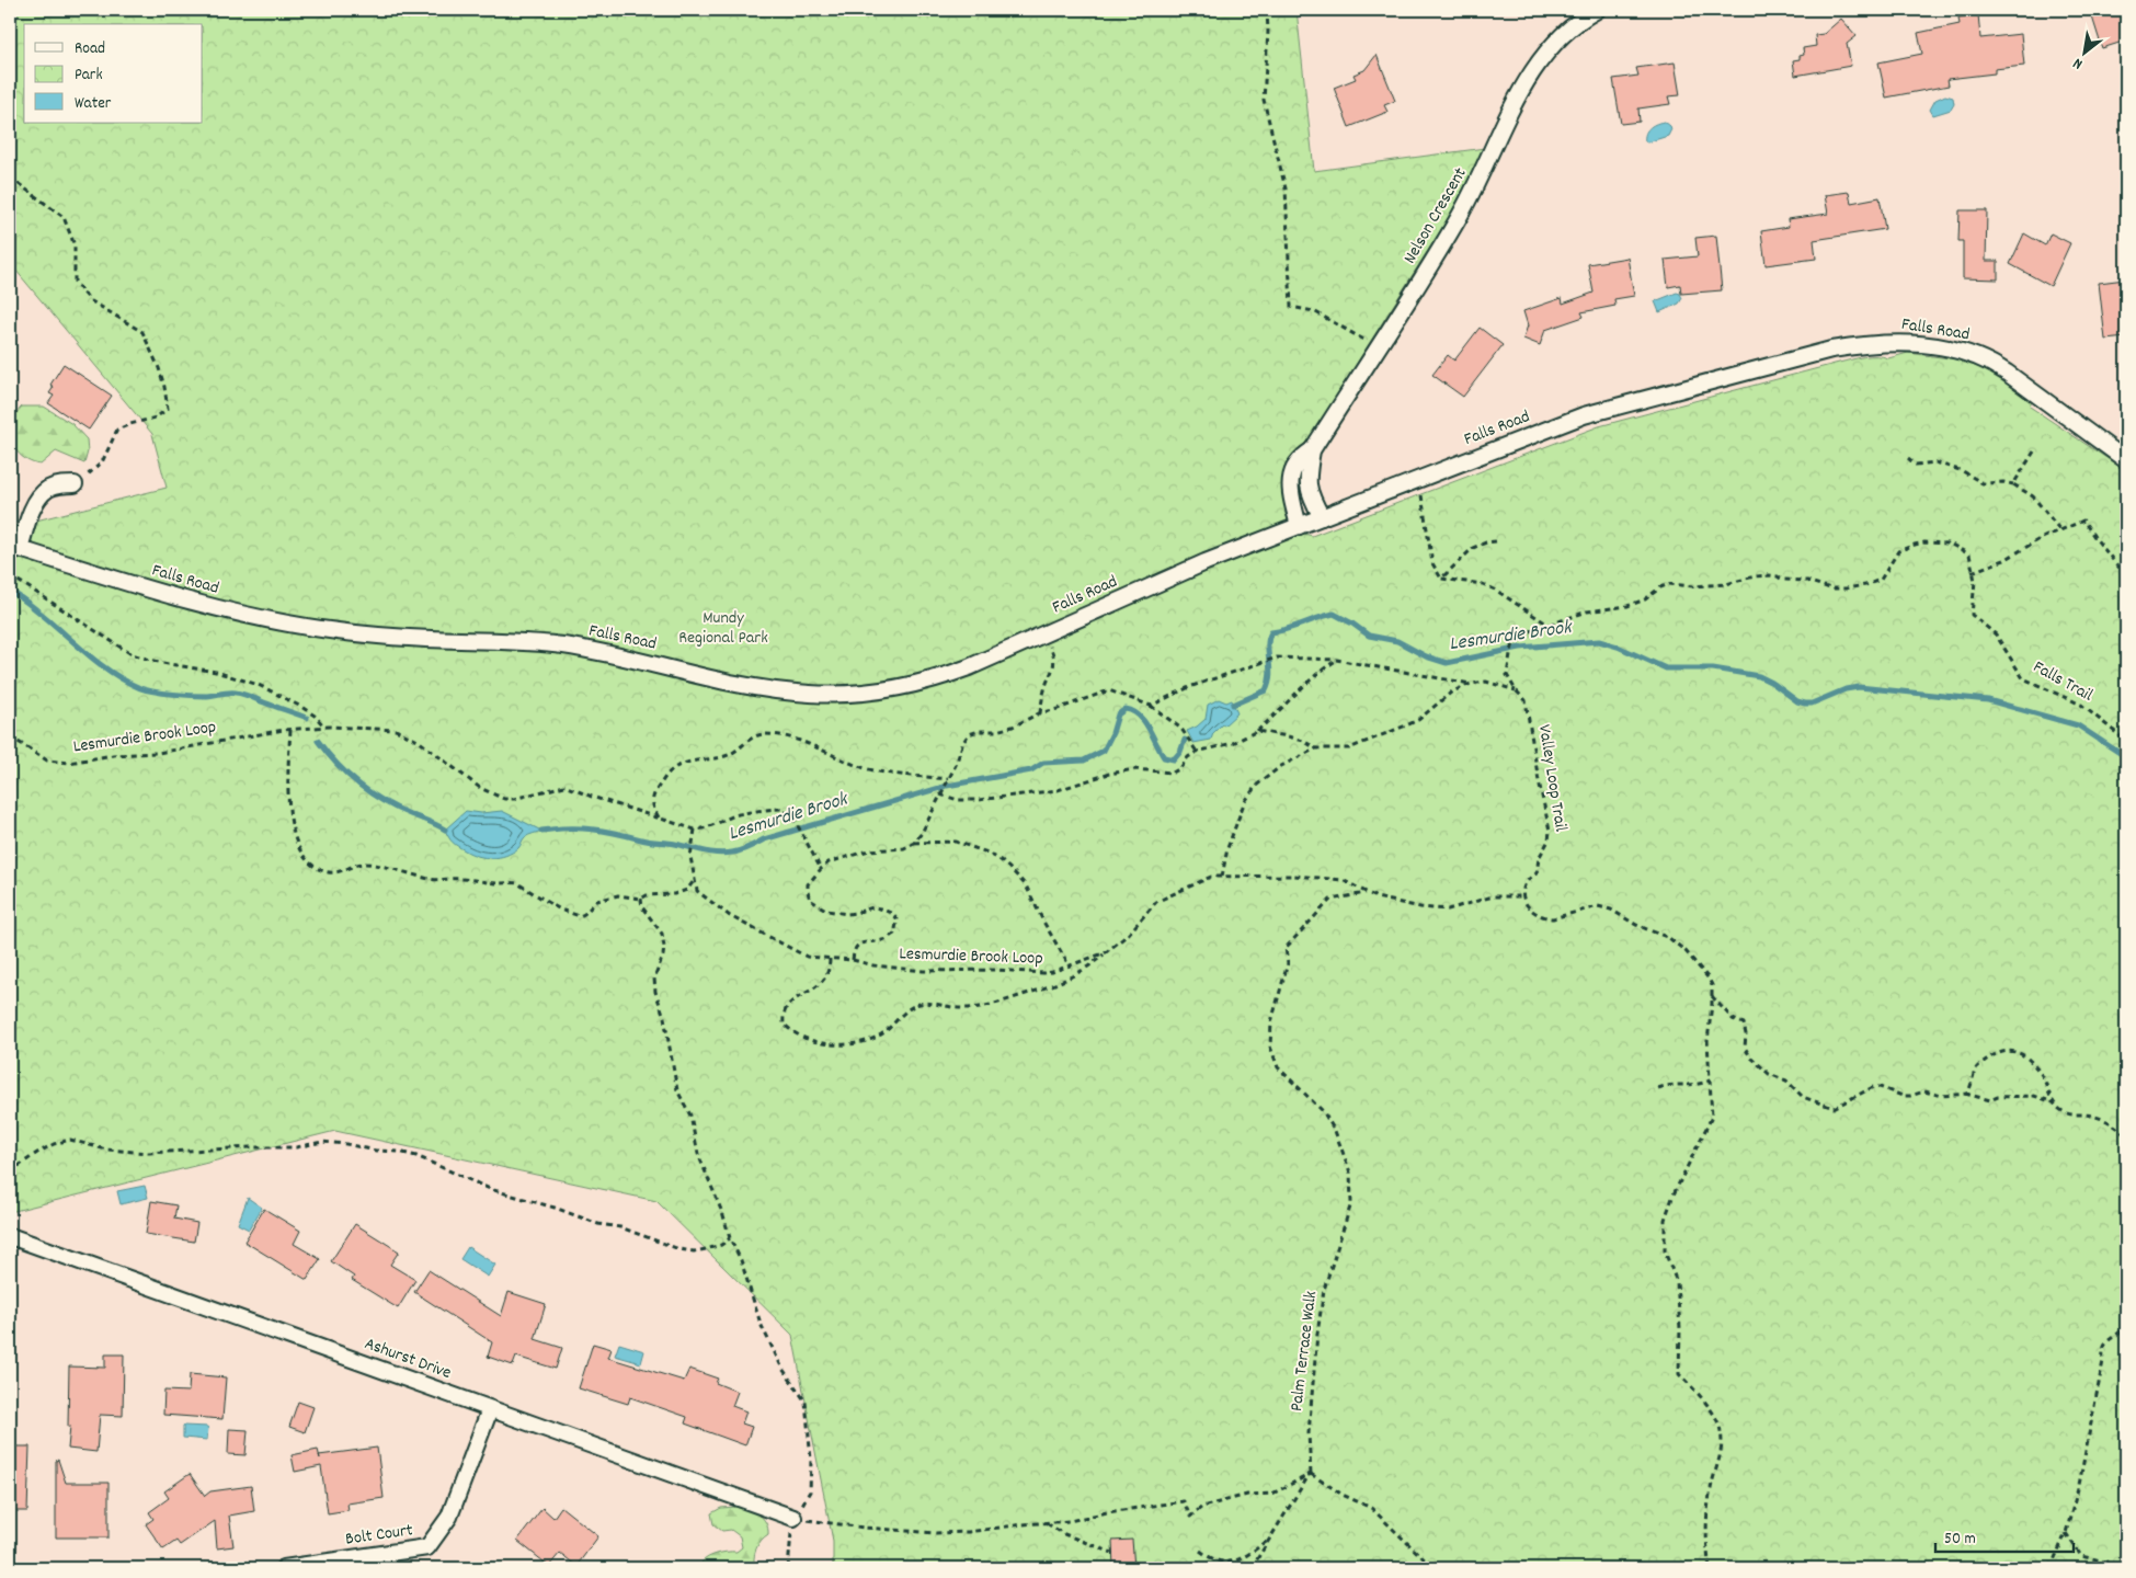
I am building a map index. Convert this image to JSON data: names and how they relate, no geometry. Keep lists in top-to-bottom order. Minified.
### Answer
{"streets":{"street":["Nelson Crescent","Falls Road","Ashurst Drive","Bolt Court"],"path":["Falls Trail","Lesmurdie Brook Loop","Valley Loop Trail","Palm Terrace Walk"]},"crossings":[["Nelson Crescent","Falls Road"],["Lesmurdie Brook Loop","Valley Loop Trail"],["Lesmurdie Brook Loop","Palm Terrace Walk"],["Ashurst Drive","Bolt Court"]],"water":["Lesmurdie Brook"],"parks":["Mundy Regional Park"],"legend":["Road","Park","Water"],"scale_bar":"50 m","north":"bottom left"}
